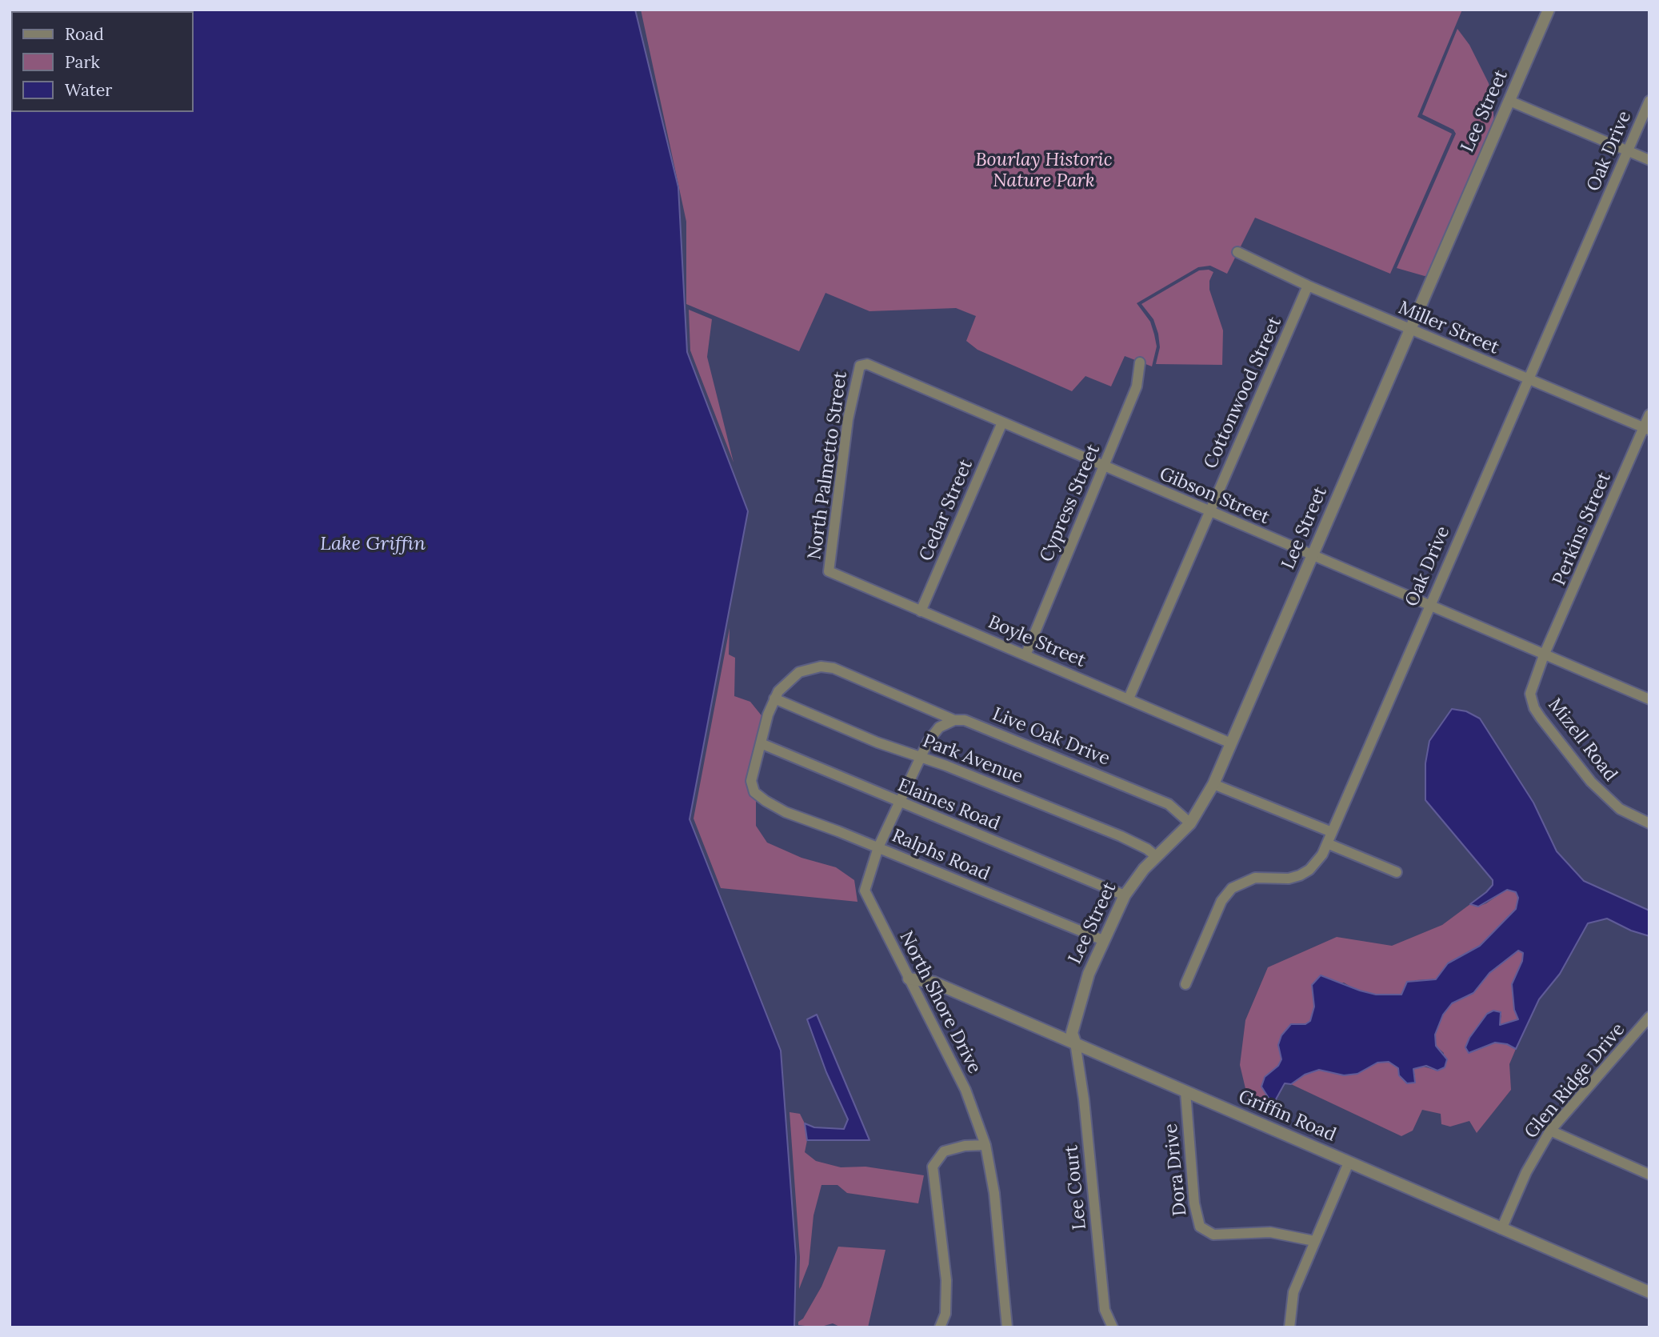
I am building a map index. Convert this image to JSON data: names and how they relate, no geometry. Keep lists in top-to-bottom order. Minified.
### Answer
{"streets":{"street":["Lee Street","Oak Drive","Miller Street","Cottonwood Street","North Palmetto Street","Gibson Street","Cypress Street","Cedar Street","Perkins Street","Boyle Street","Live Oak Drive","Mizell Road","Park Avenue","Elaines Road","Ralphs Road","North Shore Drive","Glen Ridge Drive","Griffin Road","Dora Drive","Lee Court"]},"crossings":[["Lee Street","Miller Street"],["Lee Street","Gibson Street"],["Lee Street","Boyle Street"],["Lee Street","Live Oak Drive"],["Lee Street","Park Avenue"],["Lee Street","Elaines Road"],["Lee Street","Ralphs Road"],["Lee Street","Griffin Road"],["Lee Street","Lee Court"],["Oak Drive","Miller Street"],["Oak Drive","Gibson Street"],["Miller Street","Cottonwood Street"],["Miller Street","Perkins Street"],["Cottonwood Street","Gibson Street"],["Cottonwood Street","Boyle Street"],["North Palmetto Street","Gibson Street"],["North Palmetto Street","Boyle Street"],["Gibson Street","Cypress Street"],["Gibson Street","Cedar Street"],["Gibson Street","Perkins Street"],["Gibson Street","Mizell Road"],["Cypress Street","Boyle Street"],["Cedar Street","Boyle Street"],["Perkins Street","Mizell Road"],["Live Oak Drive","Park Avenue"],["Live Oak Drive","North Shore Drive"],["Park Avenue","North Shore Drive"],["Elaines Road","Ralphs Road"],["Elaines Road","North Shore Drive"],["Ralphs Road","North Shore Drive"],["North Shore Drive","Griffin Road"],["Glen Ridge Drive","Griffin Road"],["Griffin Road","Dora Drive"],["Griffin Road","Lee Court"]],"water":["Lake Griffin"],"parks":["Bourlay Historic Nature Park"],"legend":["Road","Park","Water"]}
